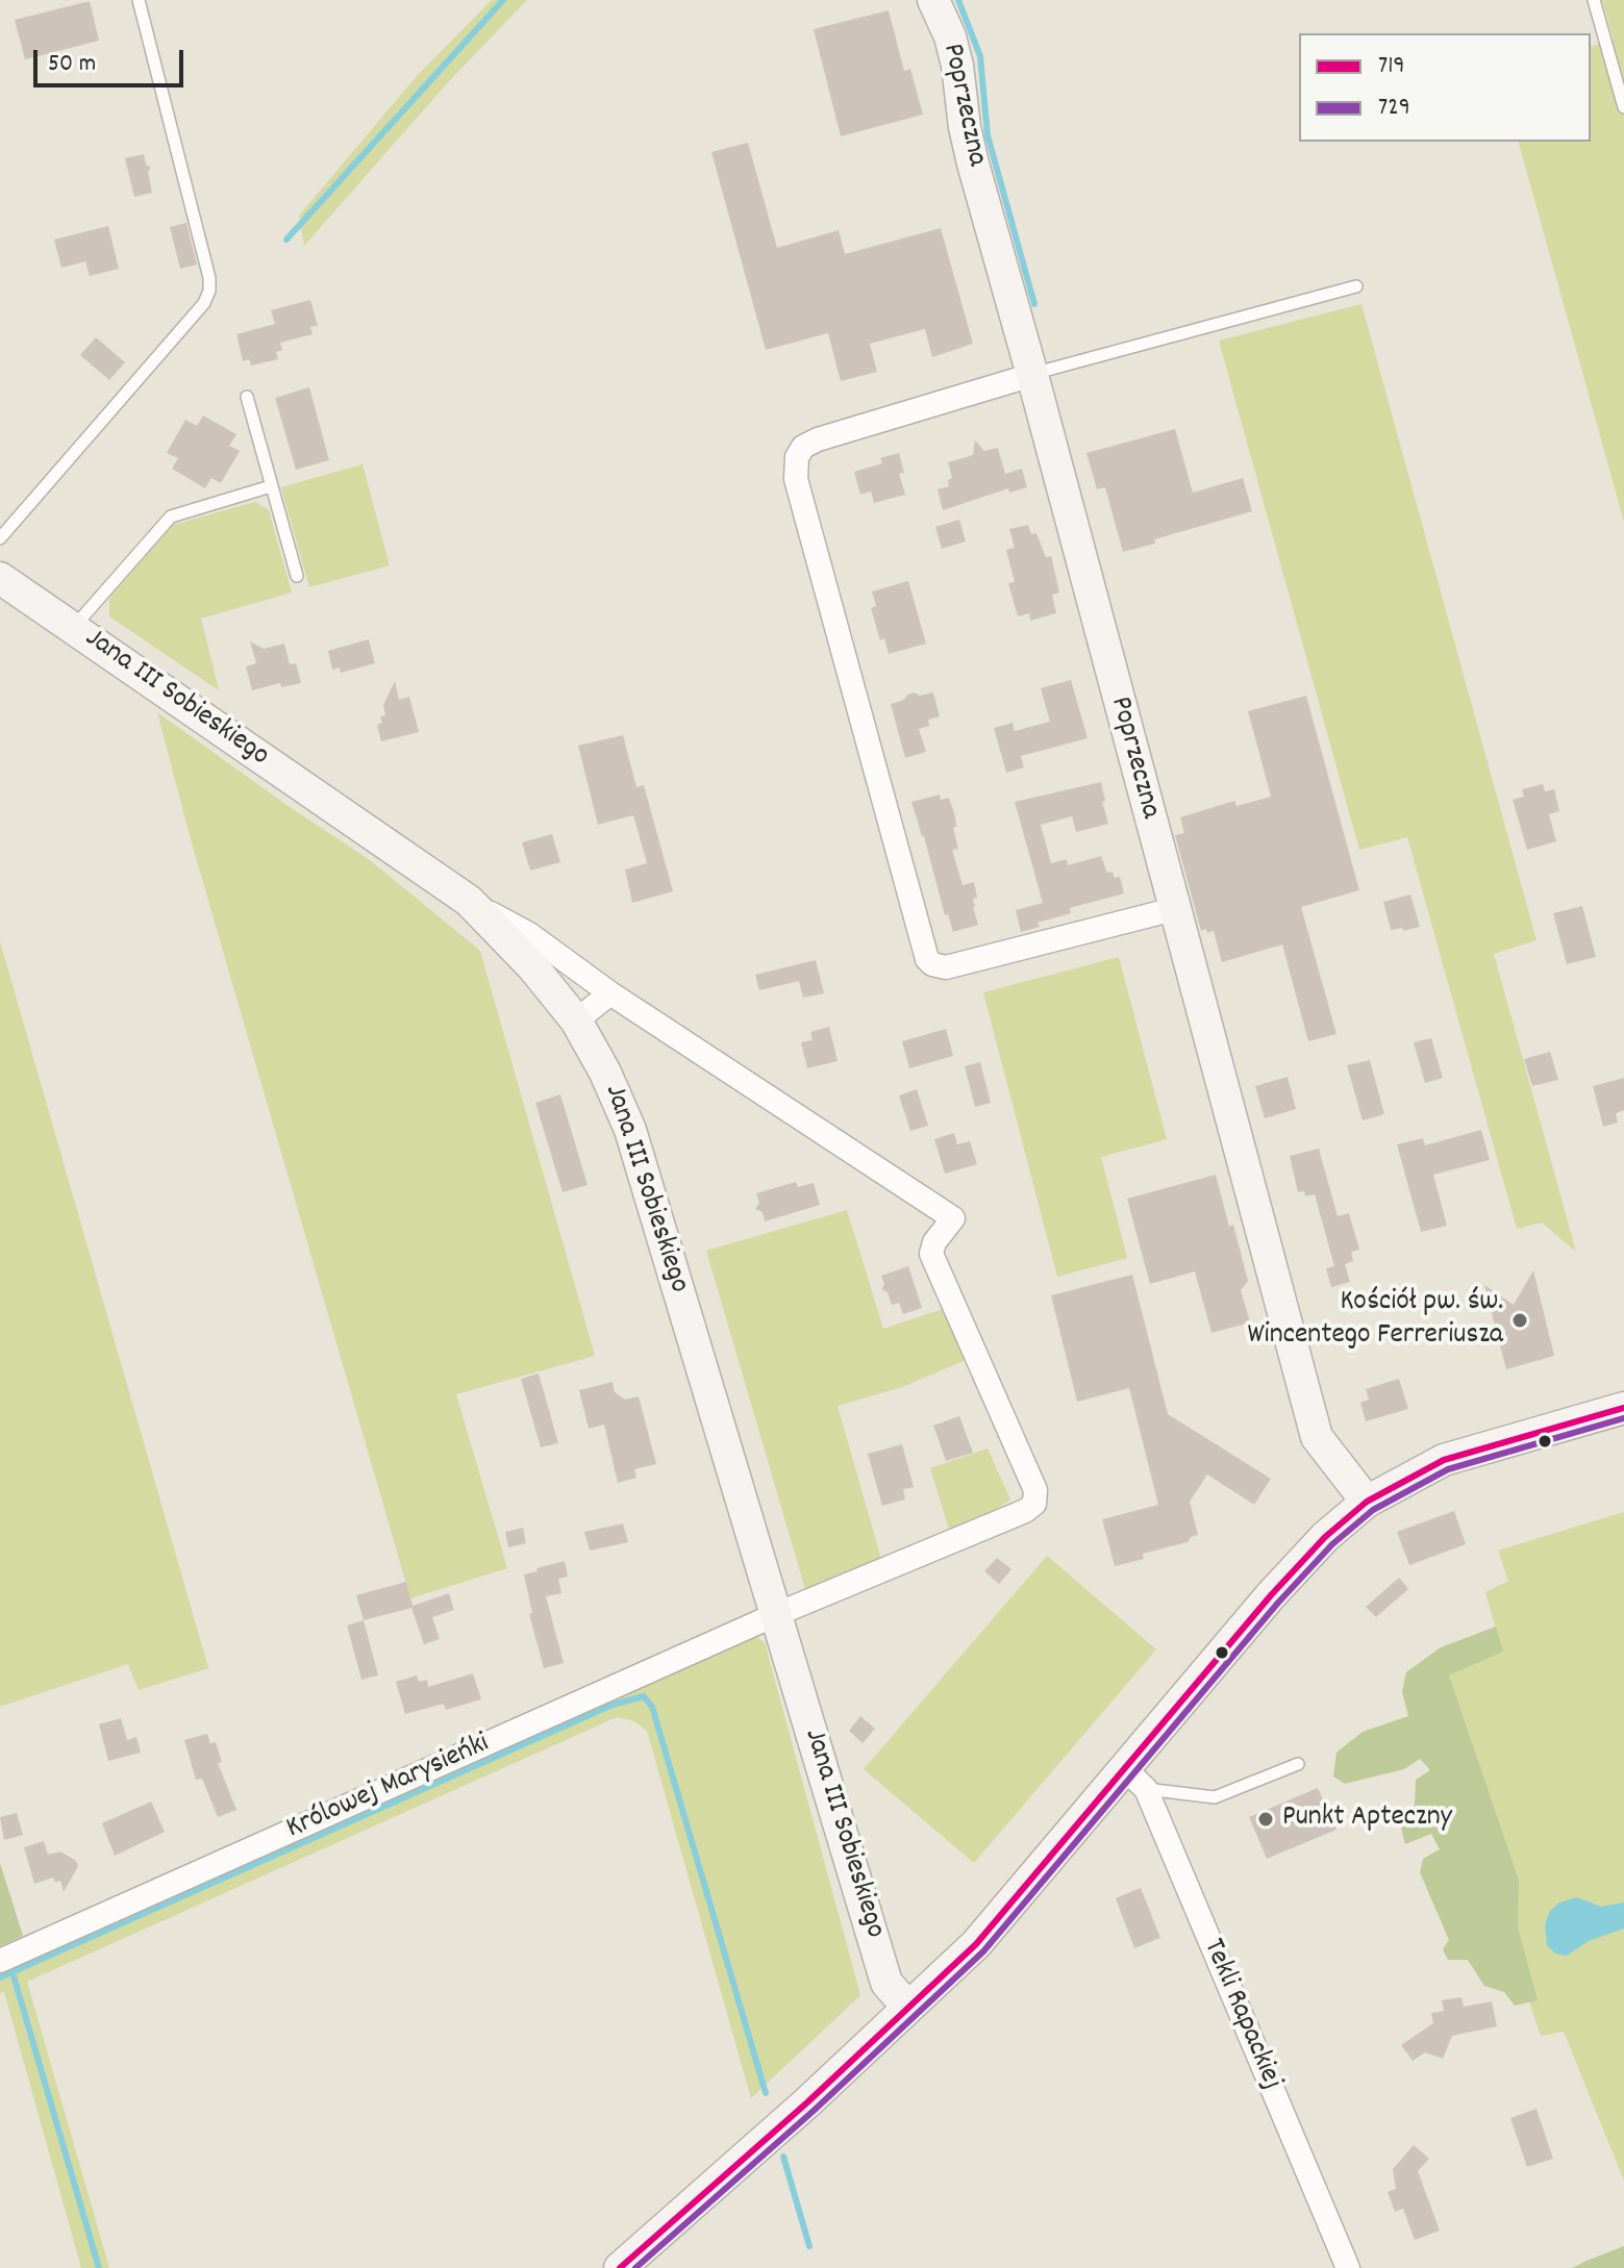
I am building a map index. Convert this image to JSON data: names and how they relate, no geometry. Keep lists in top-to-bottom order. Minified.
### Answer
{"streets":{"main road":["Poprzeczna","Jana III Sobieskiego"],"street":["Królowej Marysieńki","Tekli Rapackiej"]},"crossings":[["Jana III Sobieskiego","Królowej Marysieńki"]],"places":["Kościół pw. św. Wincentego Ferreriusza","Punkt Apteczny"],"lines":["transit line 719","transit line 729"],"legend":["719","729"],"scale_bar":"50 m"}
